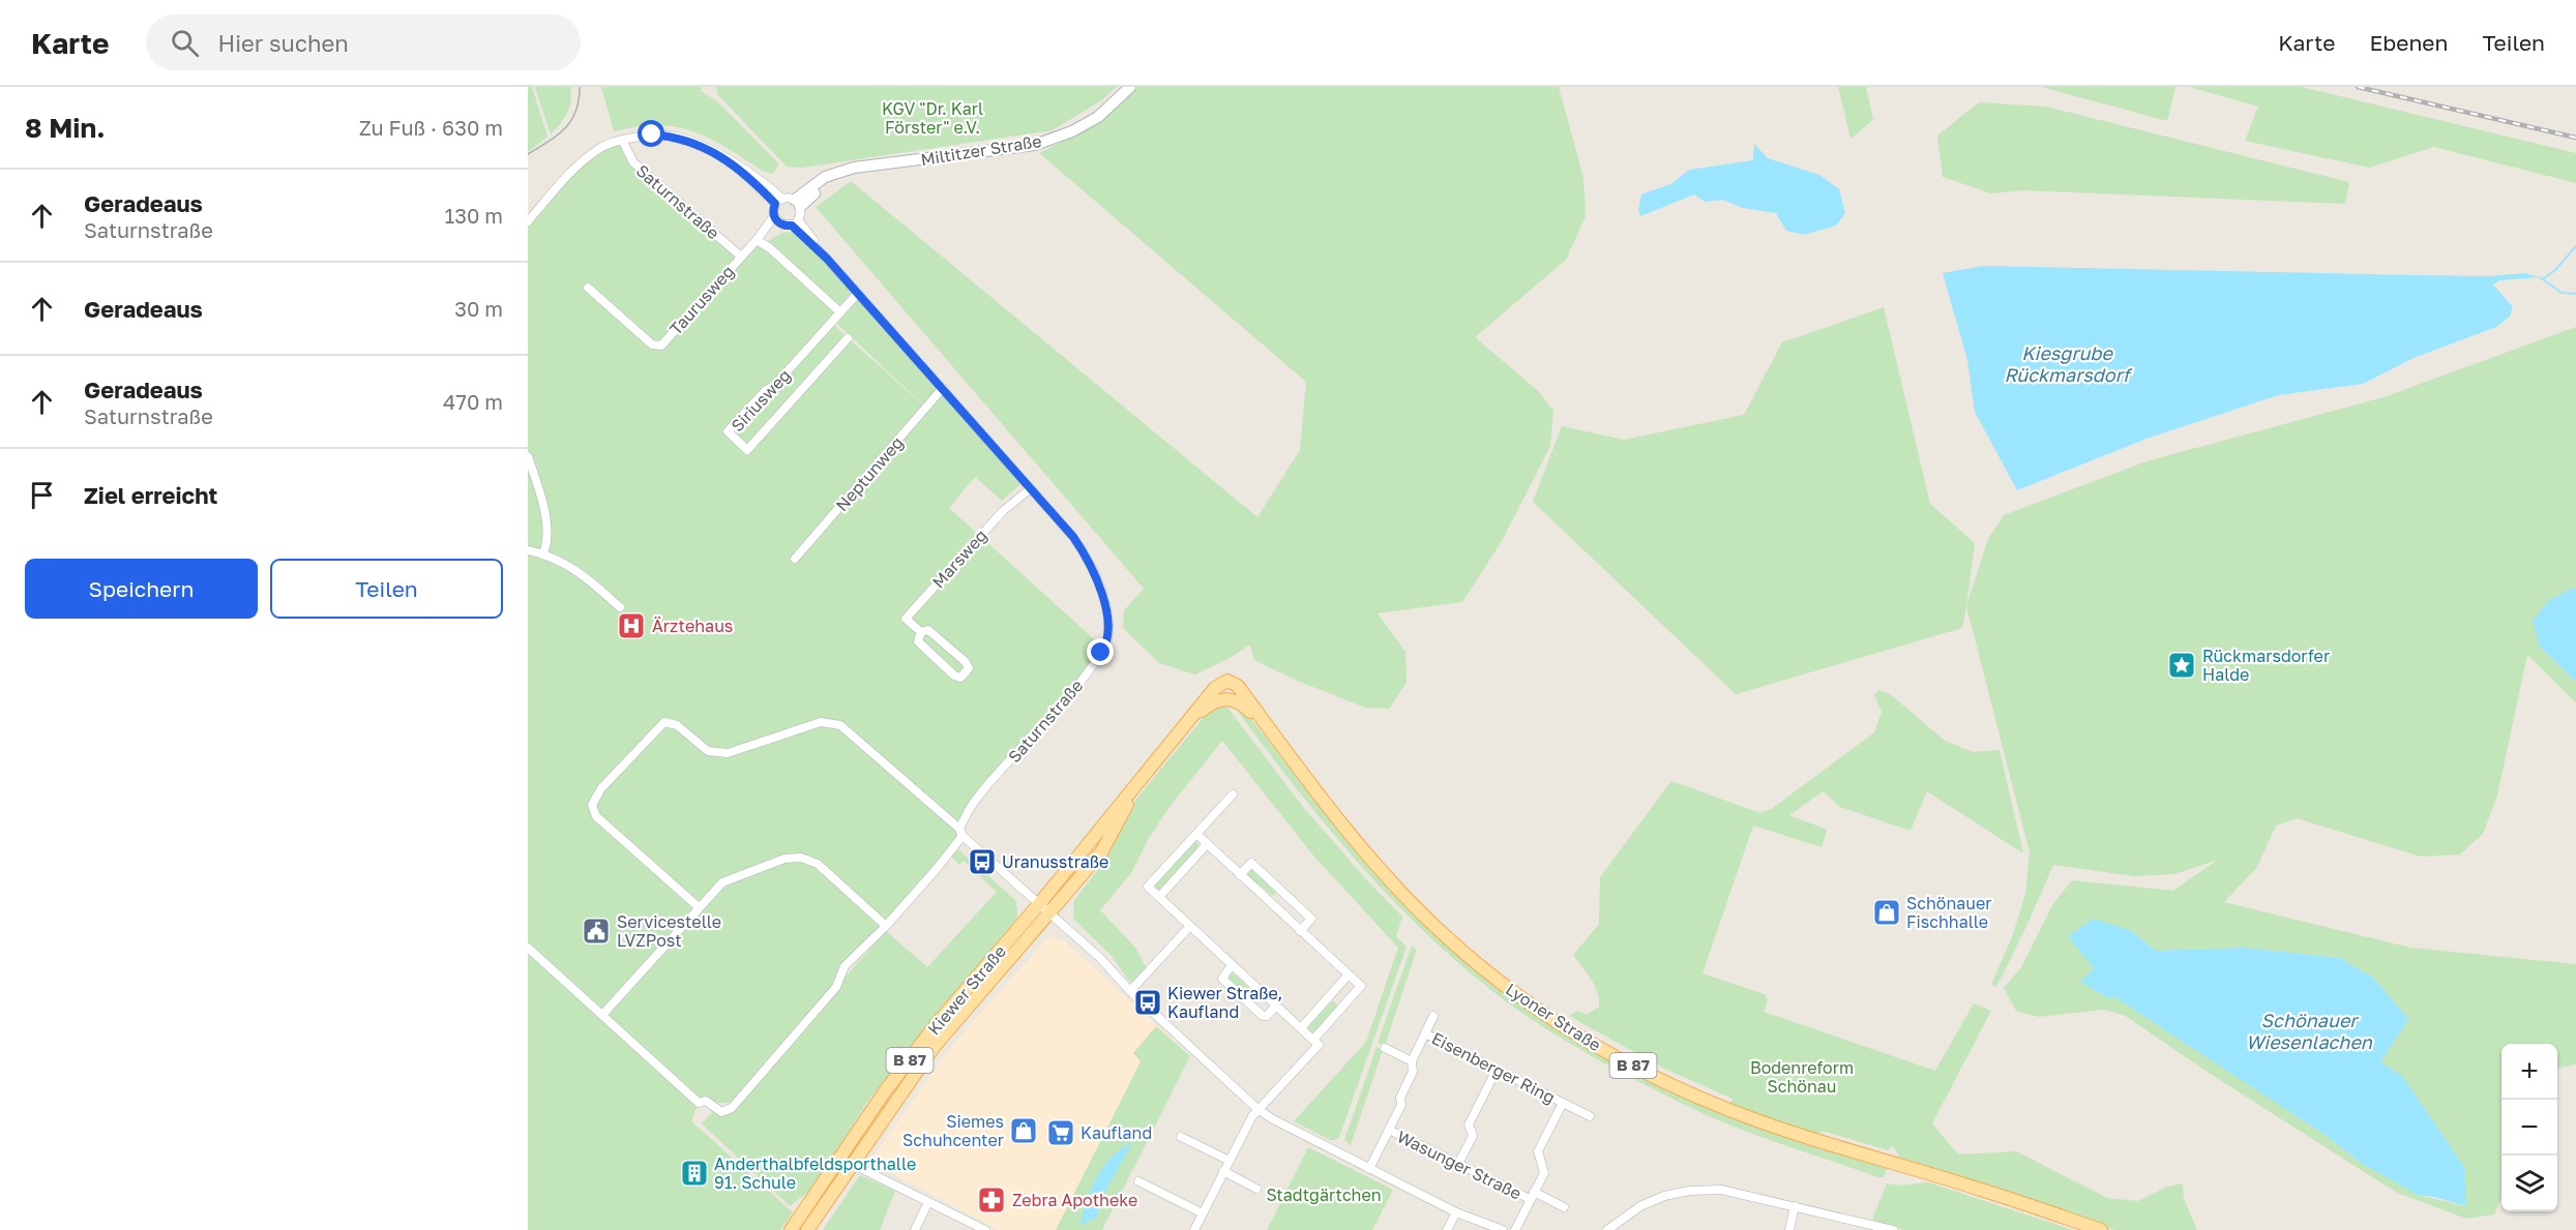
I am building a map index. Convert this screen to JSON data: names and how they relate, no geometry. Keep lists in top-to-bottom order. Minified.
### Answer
{"streets":{"main road":["Kiewer Straße","Lyoner Straße","B 87"],"street":["Miltitzer Straße","Saturnstraße","Taurusweg","Siriusweg","Neptunweg","Marsweg","Eisenberger Ring","Wasunger Straße"]},"crossings":[["Saturnstraße","Taurusweg"],["Saturnstraße","Siriusweg"],["Saturnstraße","Neptunweg"],["Saturnstraße","Marsweg"],["Kiewer Straße","Lyoner Straße"],["Eisenberger Ring","Wasunger Straße"]],"water":["Kiesgrube Rückmarsdorf","Schönauer Wiesenlachen"],"parks":["KGV \"Dr. Karl Förster\" e.V.","Bodenreform Schönau","Stadtgärtchen"],"places":{"hospital":["Ärztehaus"],"place":["Rückmarsdorfer Halde"],"bus stop":["Uranusstraße","Kiewer Straße, Kaufland"],"shop":["Schönauer Fischhalle","Siemes Schuhcenter"],"public building":["Servicestelle LVZPost"],"supermarket":["Kaufland"],"building":["Anderthalbfeldsporthalle 91. Schule"],"pharmacy":["Zebra Apotheke"]},"page":{"header":"Karte","search":"Hier suchen","nav":["Karte","Ebenen","Teilen"],"heading":["8 Min.","Zu Fuß · 630 m"],"list":[["Geradeaus","Saturnstraße","130 m"],["Geradeaus","30 m"],["Geradeaus","Saturnstraße","470 m"],"Ziel erreicht"],"buttons":["Speichern","Teilen"],"map_buttons":["+","−"]}}
